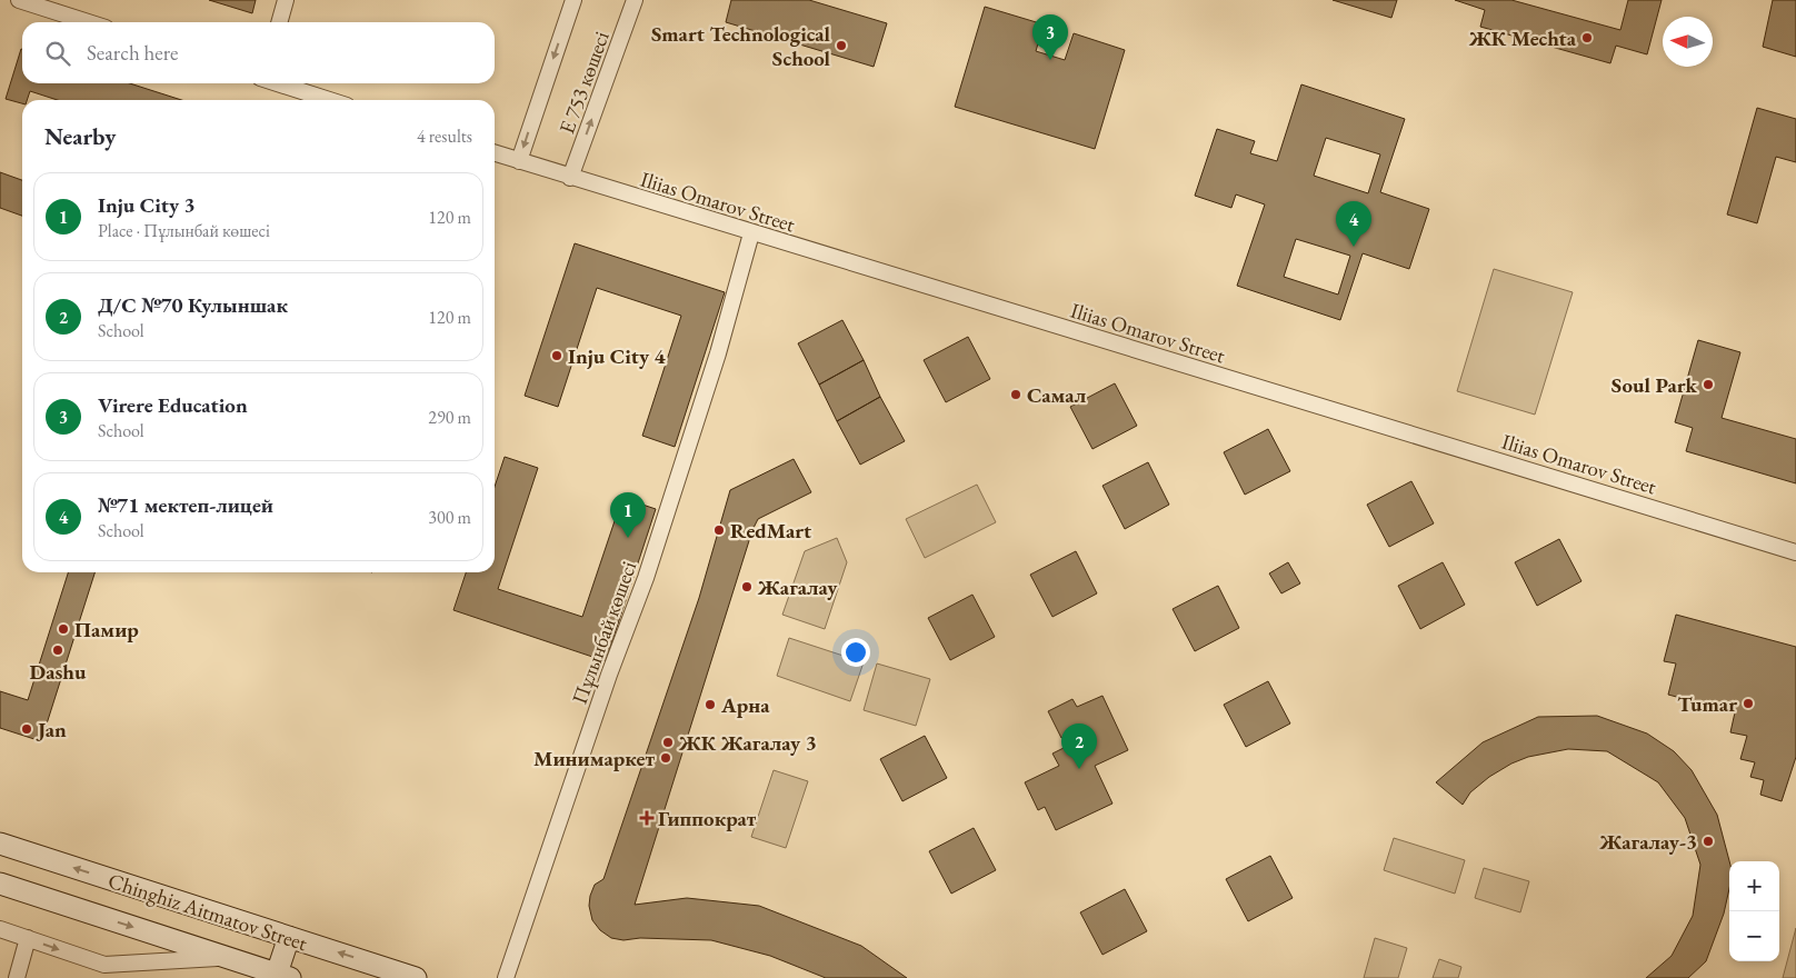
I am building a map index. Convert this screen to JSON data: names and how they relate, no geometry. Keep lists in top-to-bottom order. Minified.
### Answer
{"streets":{"main road":["Chinghiz Aitmatov Street"],"street":["Е 753 көшесі","Iliias Omarov Street","Пұлынбай көшесі"]},"crossings":[["Е 753 көшесі","Iliias Omarov Street"],["Iliias Omarov Street","Пұлынбай көшесі"]],"places":{"other":["ЖК Mechta","Smart Technological School","Inju City 4","Soul Park","Самал","RedMart","Жагалау","Памир","Dashu","Tumar","Арна","Jan","ЖК Жагалау 3","Минимаркет","Жагалау-3"],"health":["Гиппократ"]},"north":"left","page":{"pins":["3","4","1","2"],"search":"Search here","heading":["Nearby","4 results"],"list":[{"mark":"1","name":"Inju City 3","note":"Place · Пұлынбай көшесі","value":"120 m"},{"mark":"2","name":"Д/С №70 Кулыншак","note":"School","value":"120 m"},{"mark":"3","name":"Virere Education","note":"School","value":"290 m"},{"mark":"4","name":"№71 мектеп-лицей","note":"School","value":"300 m"}],"map_buttons":["+","−"]}}
